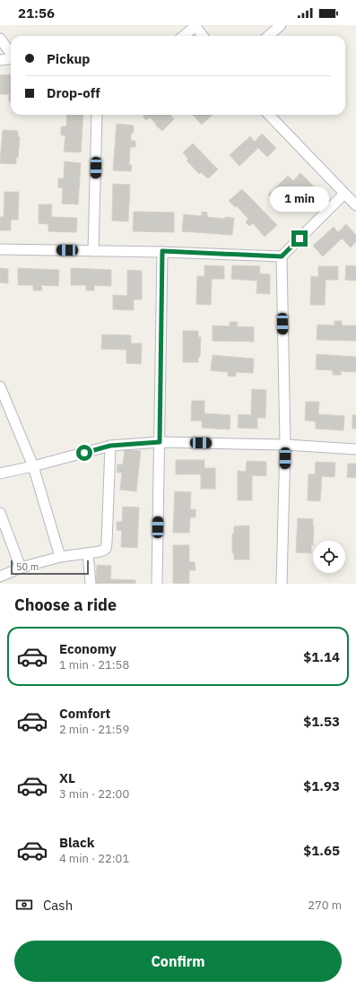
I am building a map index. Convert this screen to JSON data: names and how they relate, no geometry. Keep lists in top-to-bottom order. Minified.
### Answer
{"scale_bar":"50 m","page":{"status":"21:56","banner":["Pickup","Drop-off"],"bubble":"1 min","scale":"50 m","heading":"Choose a ride","list":[{"name":"Economy","note":"1 min · 21:58","value":"$1.14"},{"name":"Comfort","note":"2 min · 21:59","value":"$1.53"},{"name":"XL","note":"3 min · 22:00","value":"$1.93"},{"name":"Black","note":"4 min · 22:01","value":"$1.65"}],"pay":["Cash","270 m"],"buttons":"Confirm"}}
